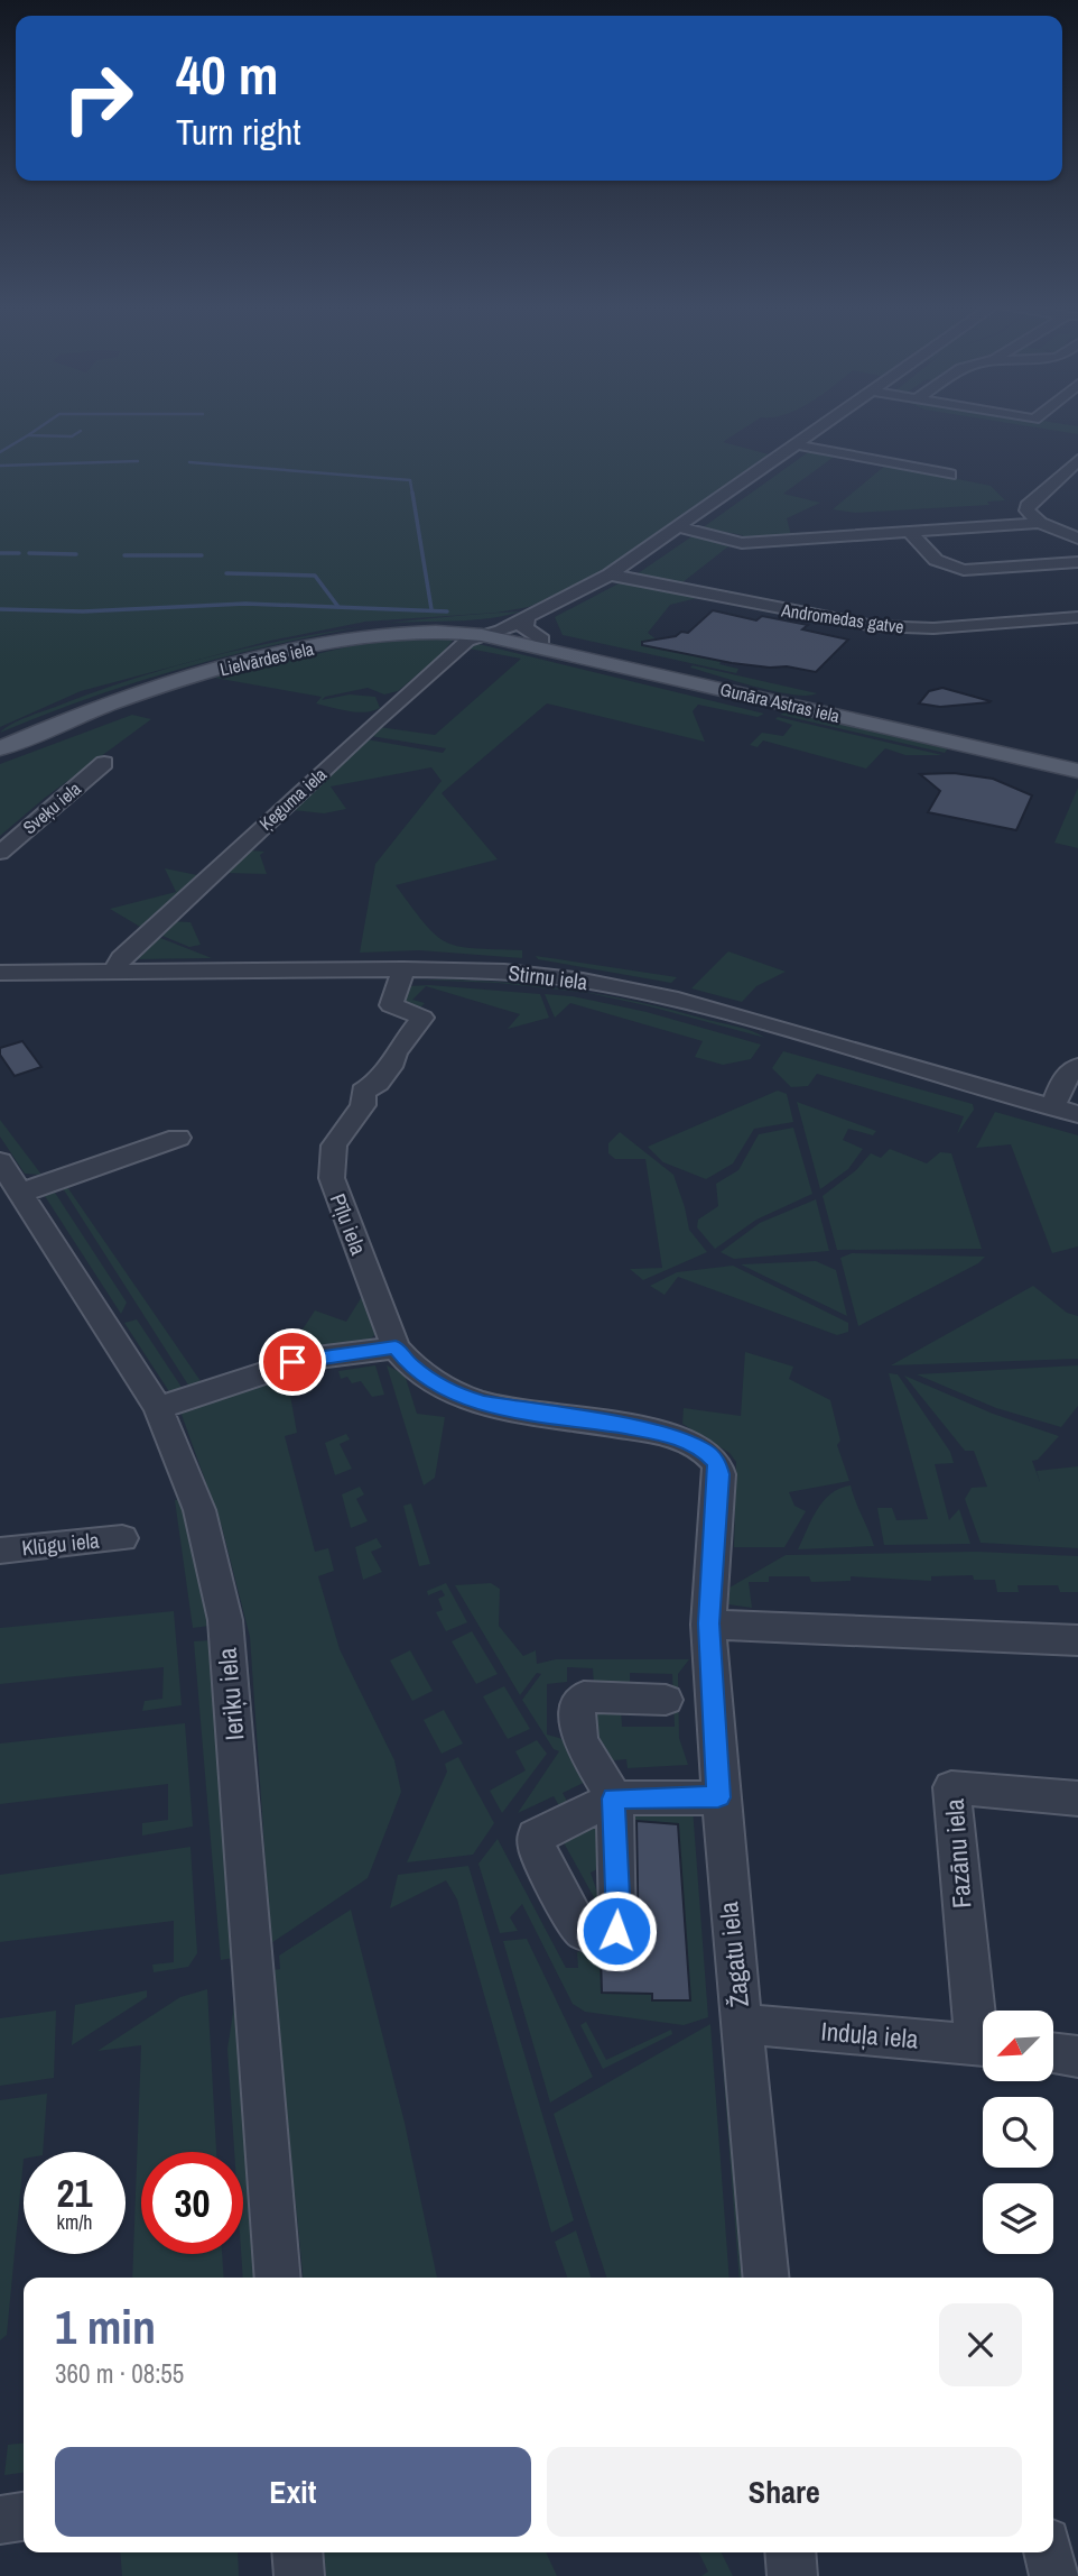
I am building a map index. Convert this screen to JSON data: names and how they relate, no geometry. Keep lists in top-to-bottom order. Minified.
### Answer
{"streets":{"main road":["Lielvārdes iela","Gunāra Astras iela"],"street":["Andromedas gatve","Ķeguma iela","Sveķu iela","Stirnu iela","Pīļu iela","Klūgu iela","Ieriķu iela","Fazānu iela","Žagatu iela","Induļa iela"]},"crossings":[["Andromedas gatve","Lielvārdes iela"],["Lielvārdes iela","Gunāra Astras iela"],["Lielvārdes iela","Ķeguma iela"],["Gunāra Astras iela","Ķeguma iela"],["Ķeguma iela","Stirnu iela"],["Stirnu iela","Pīļu iela"],["Pīļu iela","Žagatu iela"],["Žagatu iela","Induļa iela"]],"north":"bottom left","page":{"turn":["40 m","Turn right"],"speed":"21 km/h","limit":"30","heading":["1 min","360 m · 08:55"],"buttons":["Exit","Share"]}}
